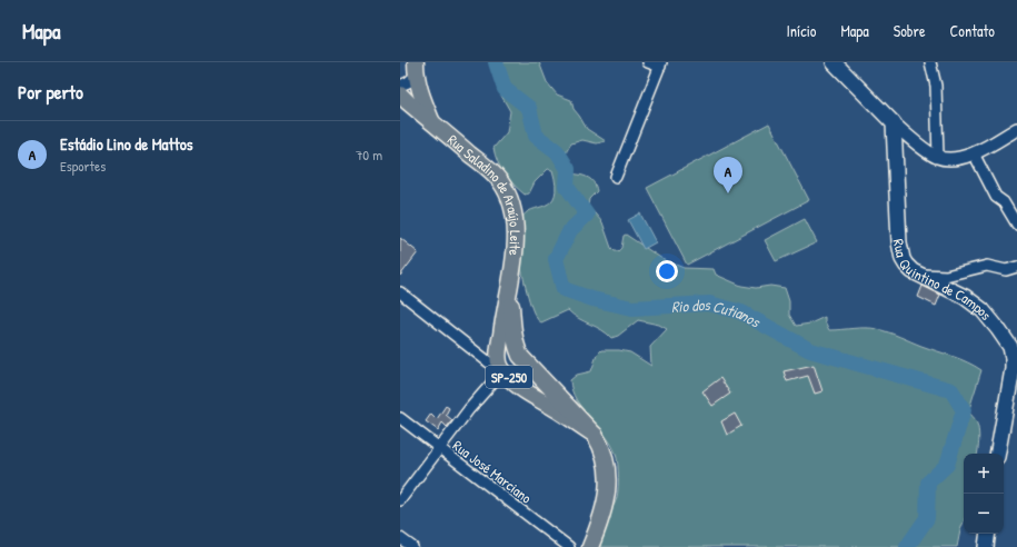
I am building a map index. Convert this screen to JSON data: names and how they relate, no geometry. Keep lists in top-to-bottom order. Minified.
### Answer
{"streets":{"main road":["Rua Saladino de Araújo Leite","Rua Quintino de Campos","SP-250"],"street":["Rua José Marciano"]},"crossings":[["Rua Saladino de Araújo Leite","SP-250"]],"water":["Rio dos Cutianos"],"page":{"header":"Mapa","nav":["Início","Mapa","Sobre","Contato"],"heading":"Por perto","list":[{"mark":"A","name":"Estádio Lino de Mattos","note":"Esportes","value":"70 m"}],"pins":"A","map_buttons":["+","−"]}}
